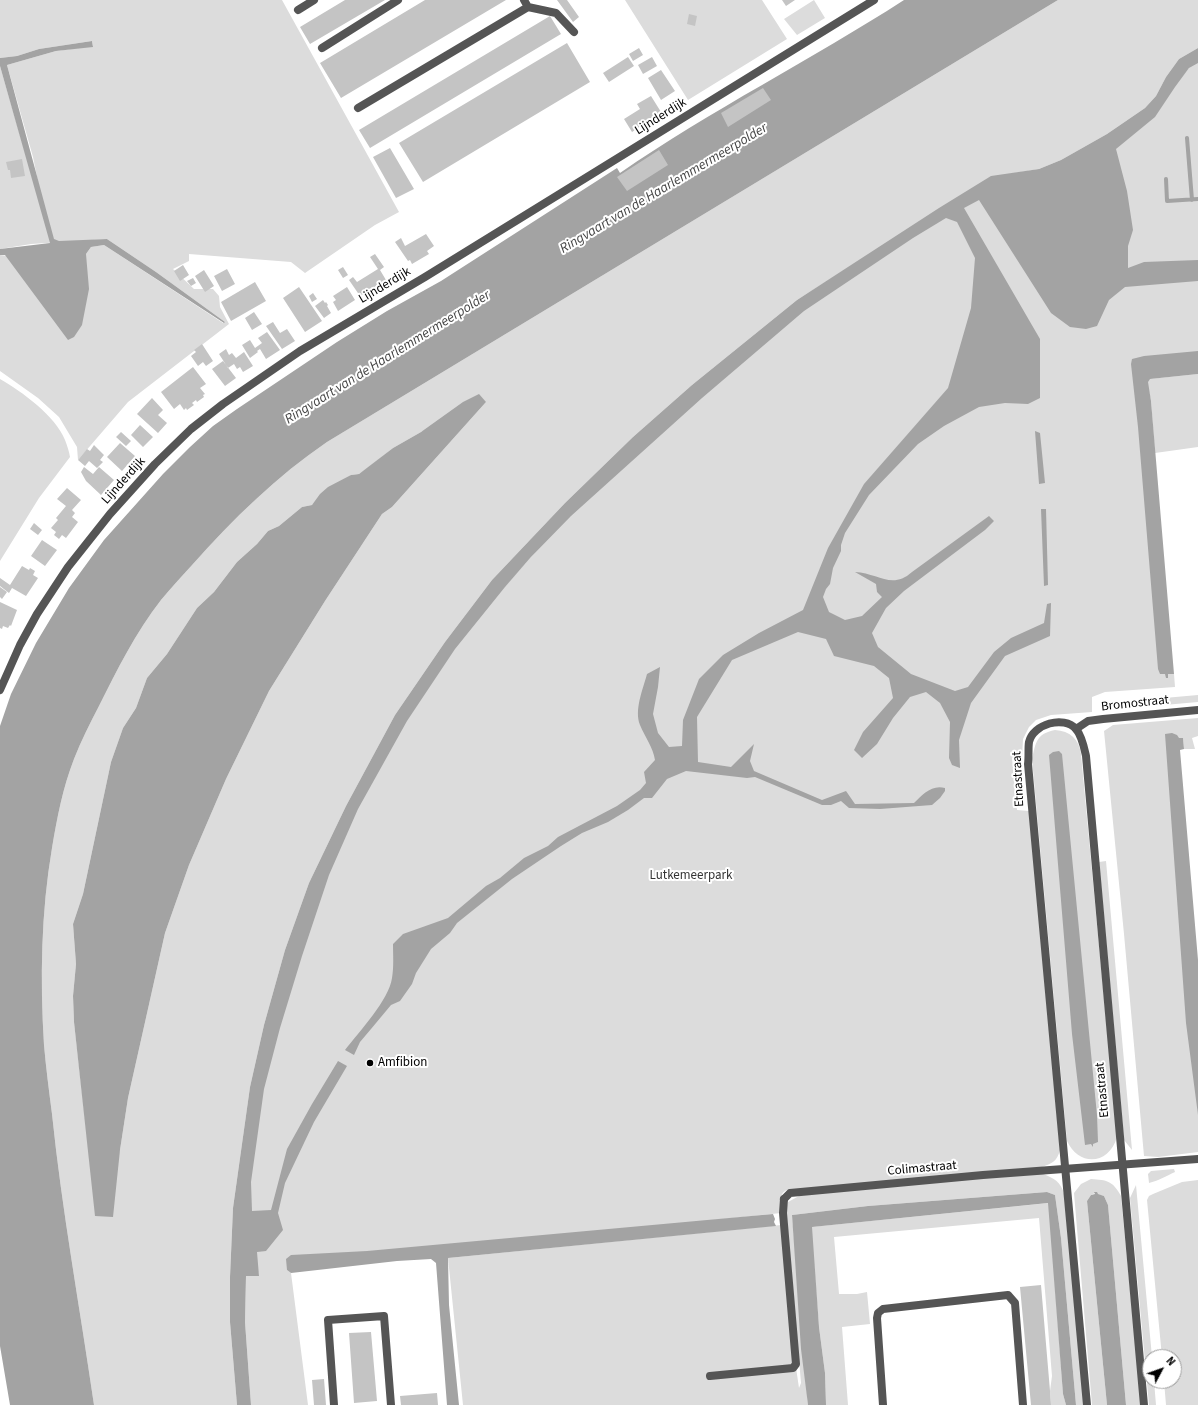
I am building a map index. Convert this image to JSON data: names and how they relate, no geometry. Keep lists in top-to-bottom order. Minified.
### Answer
{"streets":{"street":["Lijnderdijk","Bromostraat","Etnastraat","Colimastraat"]},"crossings":[["Bromostraat","Etnastraat"],["Etnastraat","Colimastraat"]],"water":["Ringvaart van de Haarlemmermeerpolder"],"parks":["Lutkemeerpark"],"places":["Amfibion"],"north":"top right"}
